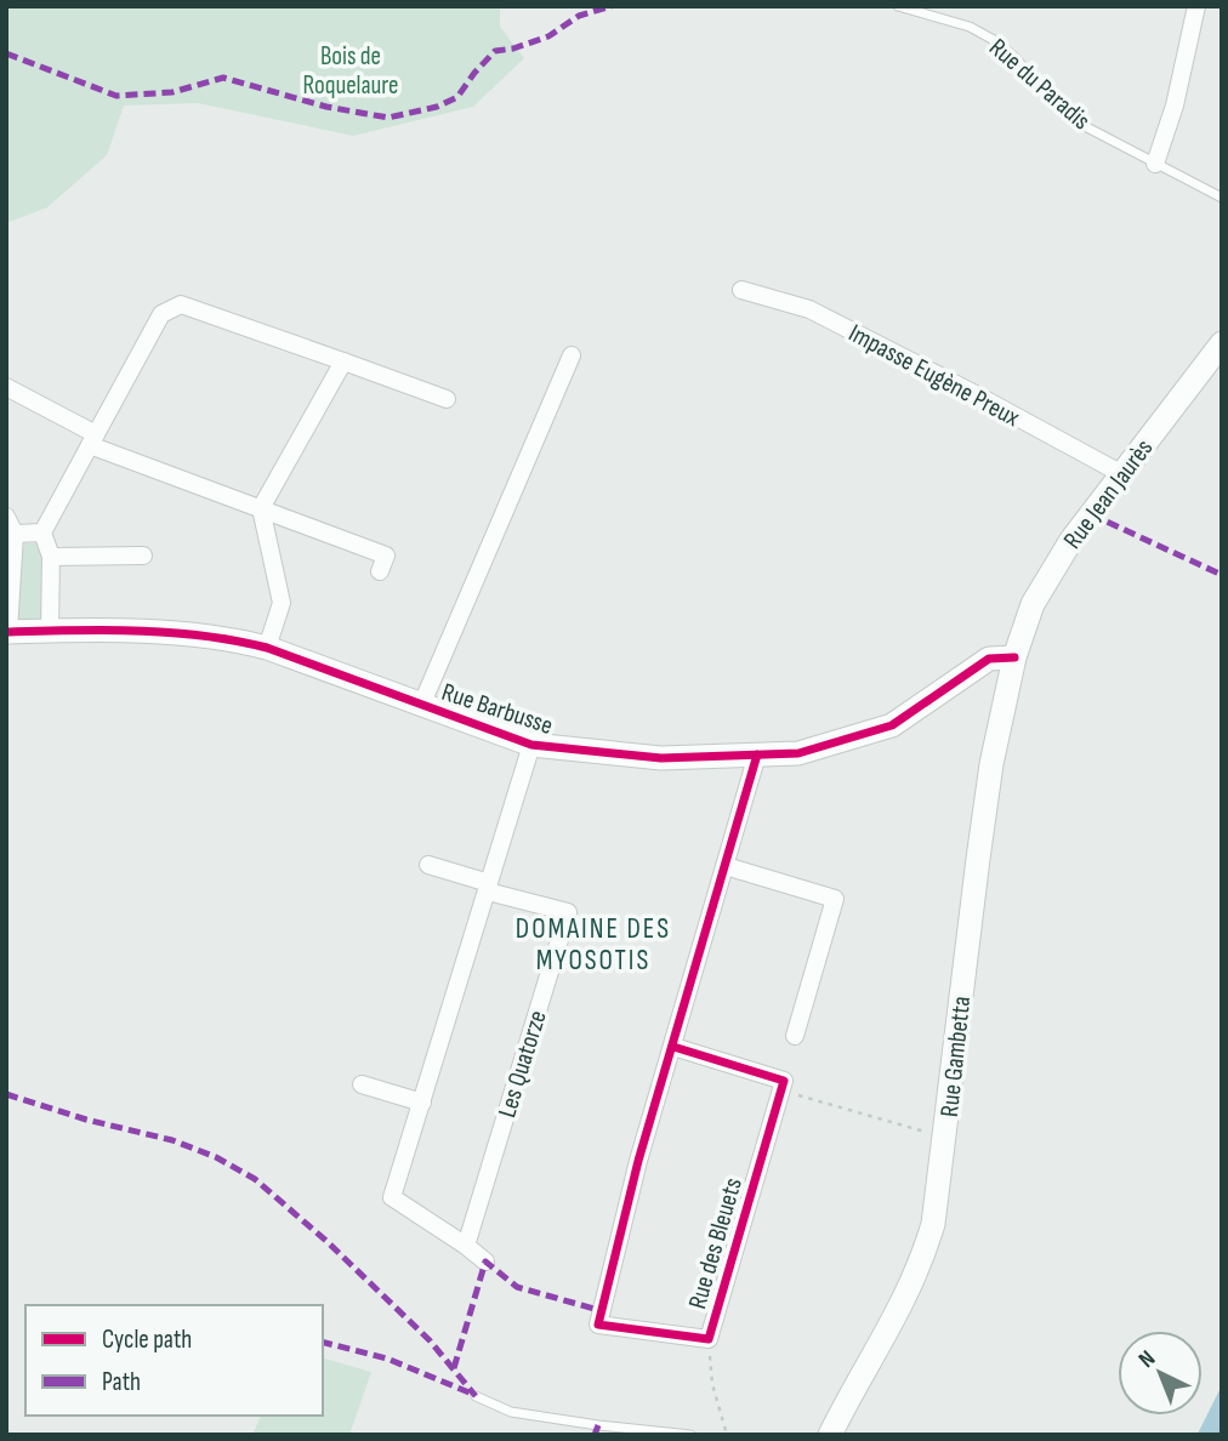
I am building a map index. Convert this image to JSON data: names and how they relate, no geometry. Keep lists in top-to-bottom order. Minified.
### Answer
{"streets":{"main road":["Rue Jean Jaurès","Rue Barbusse","Rue Gambetta"],"street":["Impasse Eugène Preux","Les Quatorze","Rue des Bleuets"],"lane":["Rue du Paradis"]},"crossings":[["Impasse Eugène Preux","Rue Jean Jaurès"],["Rue Jean Jaurès","Rue Barbusse"],["Rue Jean Jaurès","Rue Gambetta"],["Rue Barbusse","Rue Gambetta"],["Rue Barbusse","Rue des Bleuets"]],"districts":["DOMAINE DES MYOSOTIS"],"parks":["Bois de Roquelaure"],"legend":["Cycle path","Path"],"north":"top left"}
